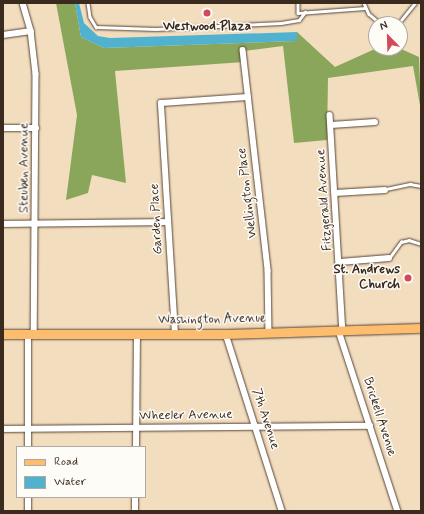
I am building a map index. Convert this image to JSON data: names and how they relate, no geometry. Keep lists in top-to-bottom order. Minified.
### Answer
{"streets":{"main road":["Washington Avenue"],"street":["Steuben Avenue","Wellington Place","Fitzgerald Avenue","Garden Place","Wheeler Avenue","Brickell Avenue","7th Avenue"]},"crossings":[["Steuben Avenue","Washington Avenue"],["Steuben Avenue","Wheeler Avenue"],["Wellington Place","Garden Place"],["Wellington Place","Washington Avenue"],["Fitzgerald Avenue","Washington Avenue"],["Fitzgerald Avenue","Brickell Avenue"],["Garden Place","Washington Avenue"],["Washington Avenue","Brickell Avenue"],["Washington Avenue","7th Avenue"],["Wheeler Avenue","Brickell Avenue"],["Wheeler Avenue","7th Avenue"]],"places":["Westwood Plaza","St. Andrews Church"],"legend":["Road","Water"],"north":"top left"}
